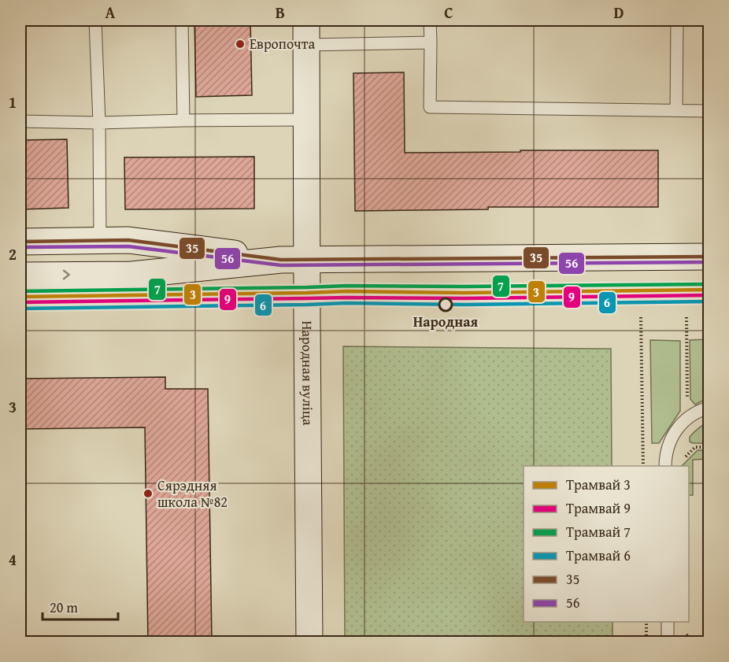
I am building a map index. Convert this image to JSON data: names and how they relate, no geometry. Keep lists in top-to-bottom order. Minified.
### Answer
{"streets":{"main road":["Народная вуліца"]},"places":["Европочта","Народная","Сярэдняя школа №82"],"lines":["transit line 35","transit line 56","tram line 7","tram line 3","tram line 9","tram line 6"],"legend":["Трамвай 3","Трамвай 9","Трамвай 7","Трамвай 6","35","56"],"scale_bar":"20 m","grid":{"columns":["A","B","C","D"],"rows":["1","2","3","4"]}}
